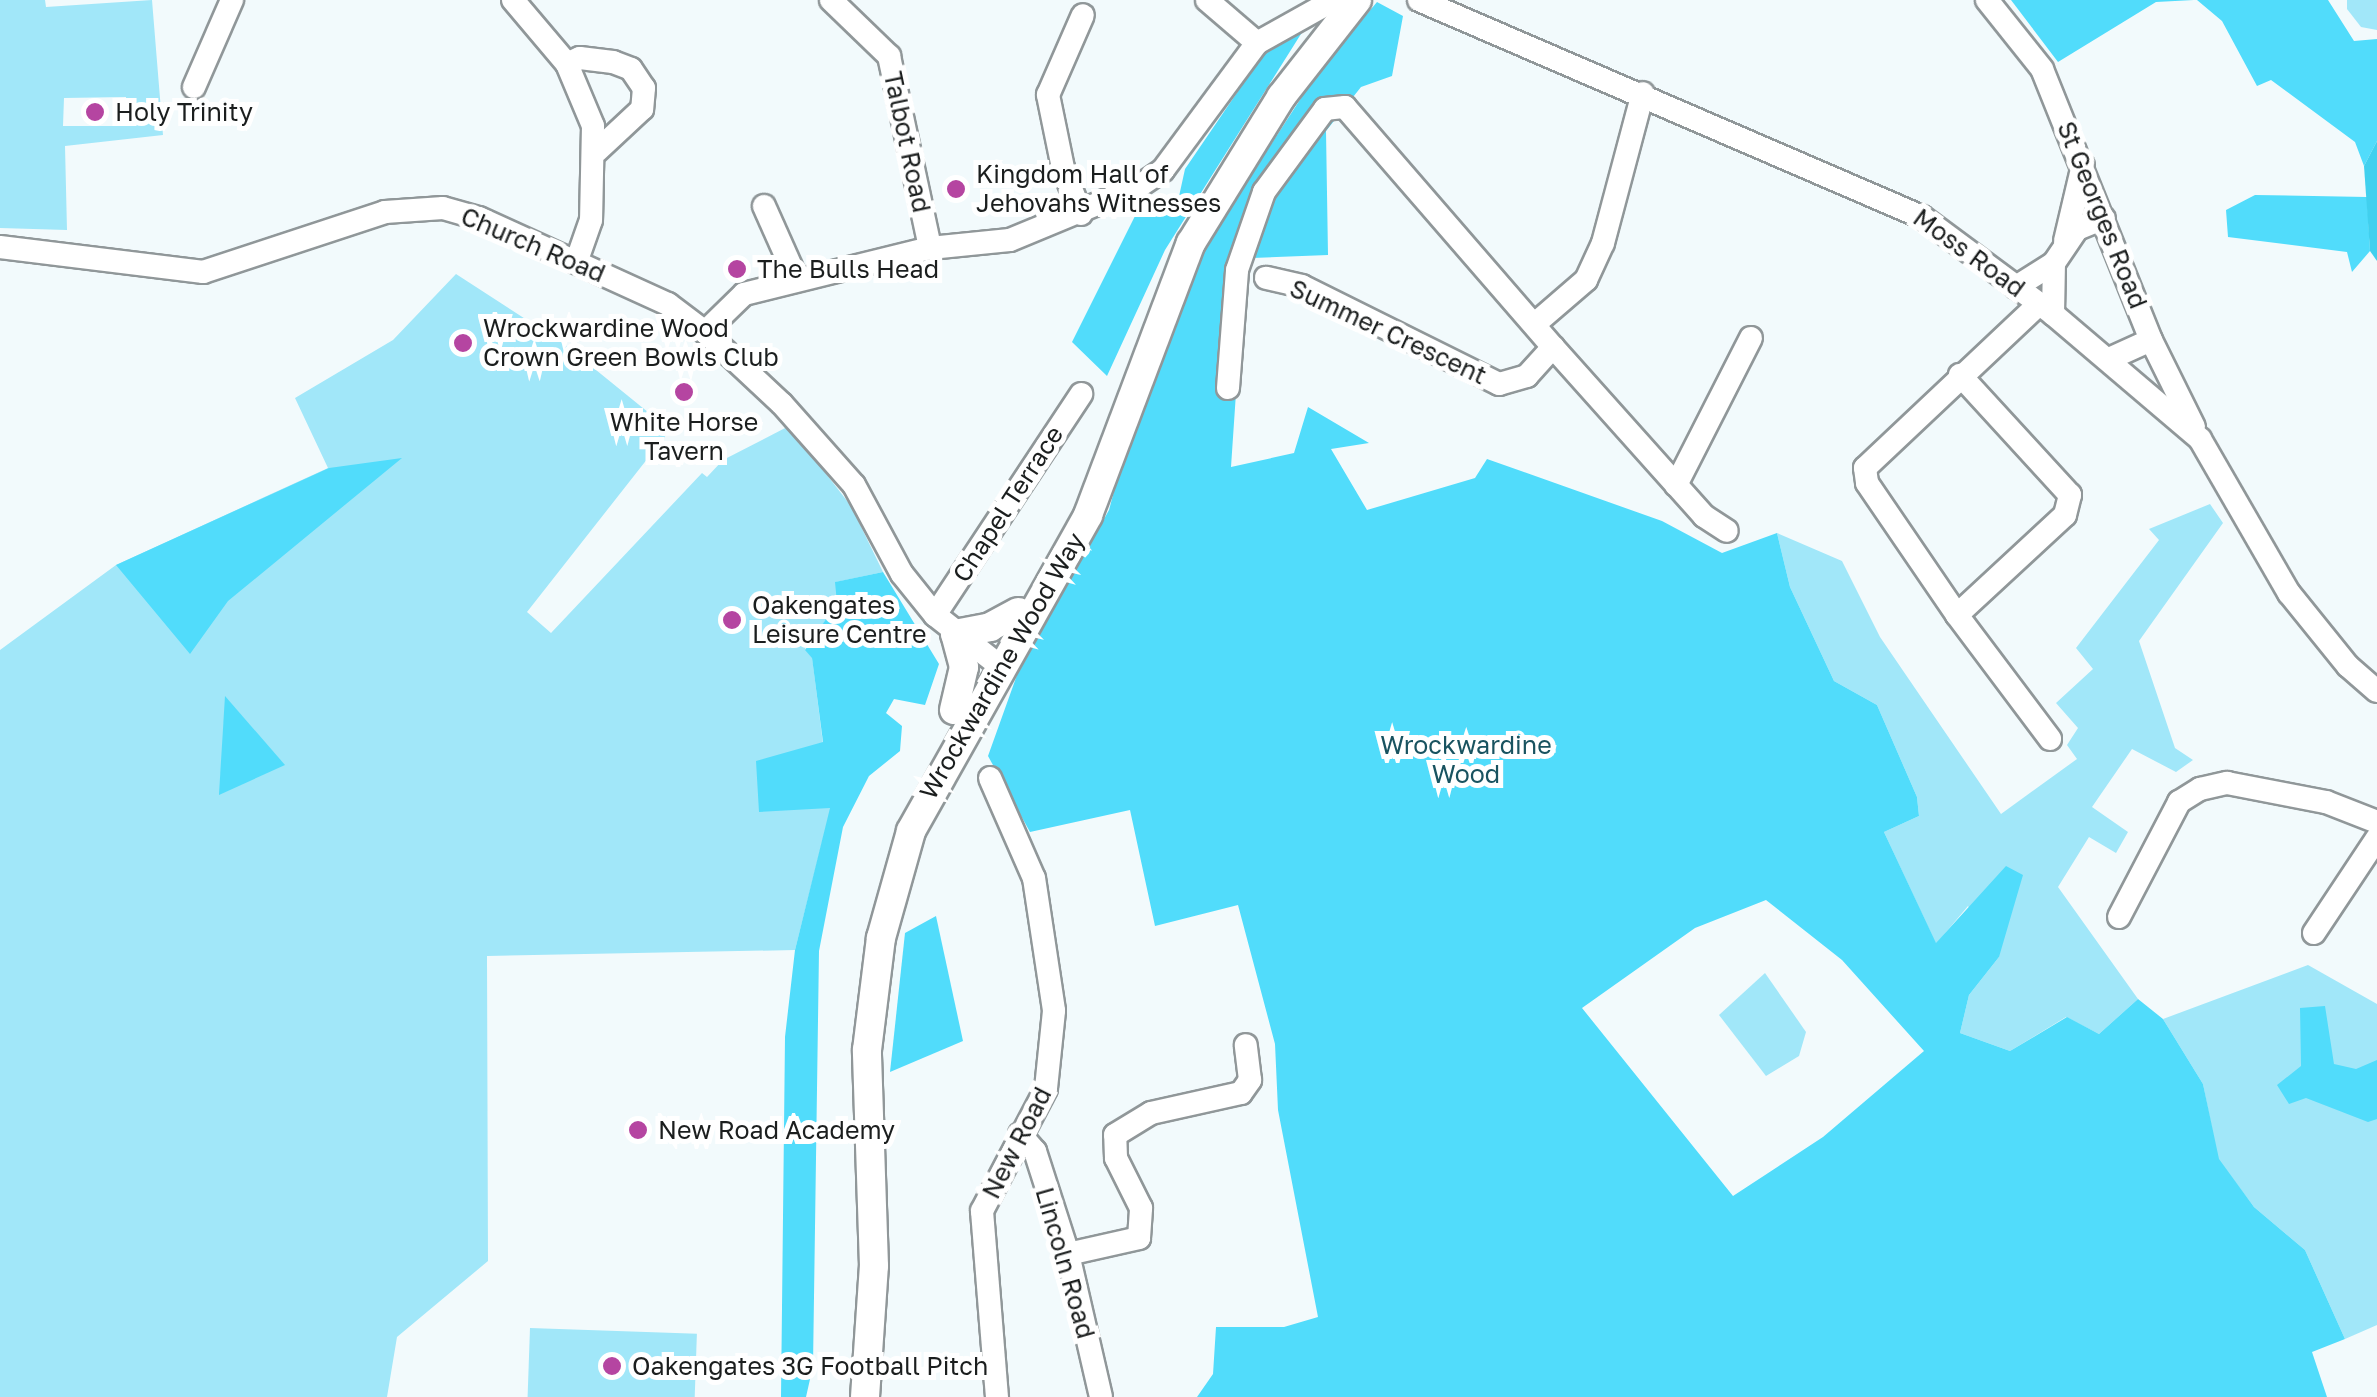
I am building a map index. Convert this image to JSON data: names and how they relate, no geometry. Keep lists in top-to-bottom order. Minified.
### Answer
{"streets":{"main road":["Wrockwardine Wood Way"],"street":["Talbot Road","St Georges Road","Church Road","Moss Road","Summer Crescent","Chapel Terrace","New Road","Lincoln Road"]},"crossings":[["St Georges Road","Moss Road"],["New Road","Lincoln Road"]],"parks":["Wrockwardine Wood"],"places":["Holy Trinity","Kingdom Hall of Jehovahs Witnesses","The Bulls Head","Wrockwardine Wood Crown Green Bowls Club","White Horse Tavern","Oakengates Leisure Centre","New Road Academy","Oakengates 3G Football Pitch"]}
